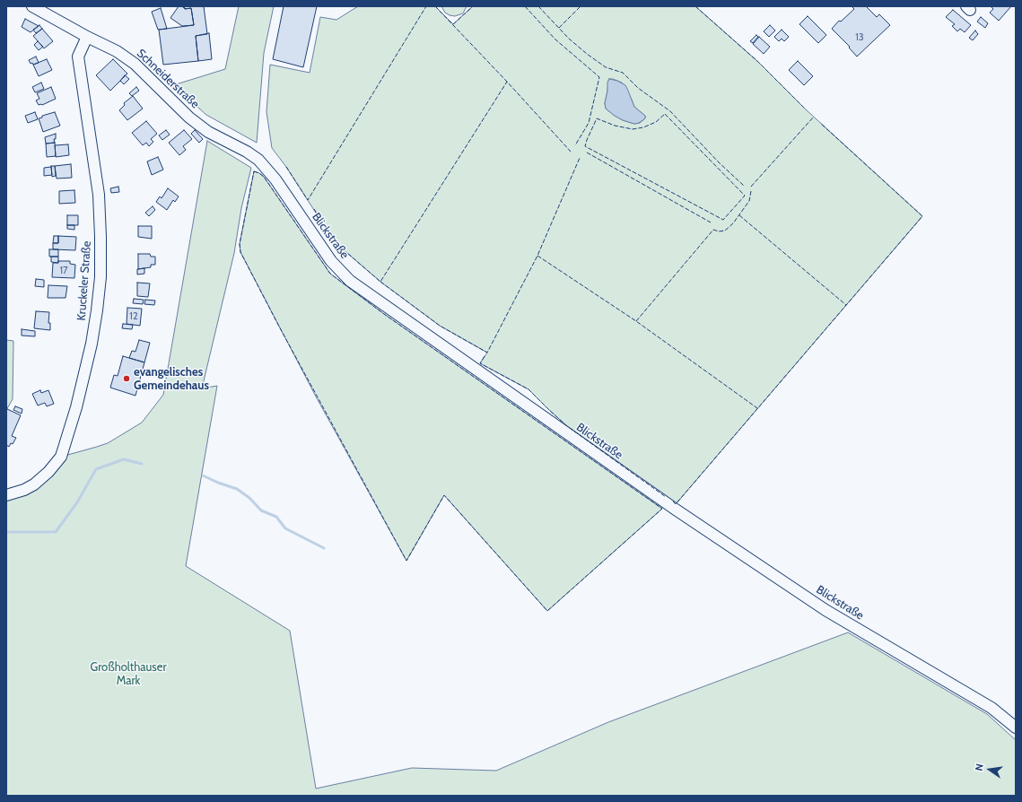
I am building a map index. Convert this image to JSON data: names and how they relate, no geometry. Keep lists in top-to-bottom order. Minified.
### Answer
{"streets":{"street":["Schneiderstraße","Blickstraße","Kruckeler Straße"]},"crossings":[["Schneiderstraße","Blickstraße"],["Schneiderstraße","Kruckeler Straße"]],"parks":["Großholthauser Mark"],"places":["evangelisches Gemeindehaus"],"house_numbers":["13","17","12"],"north":"left"}
